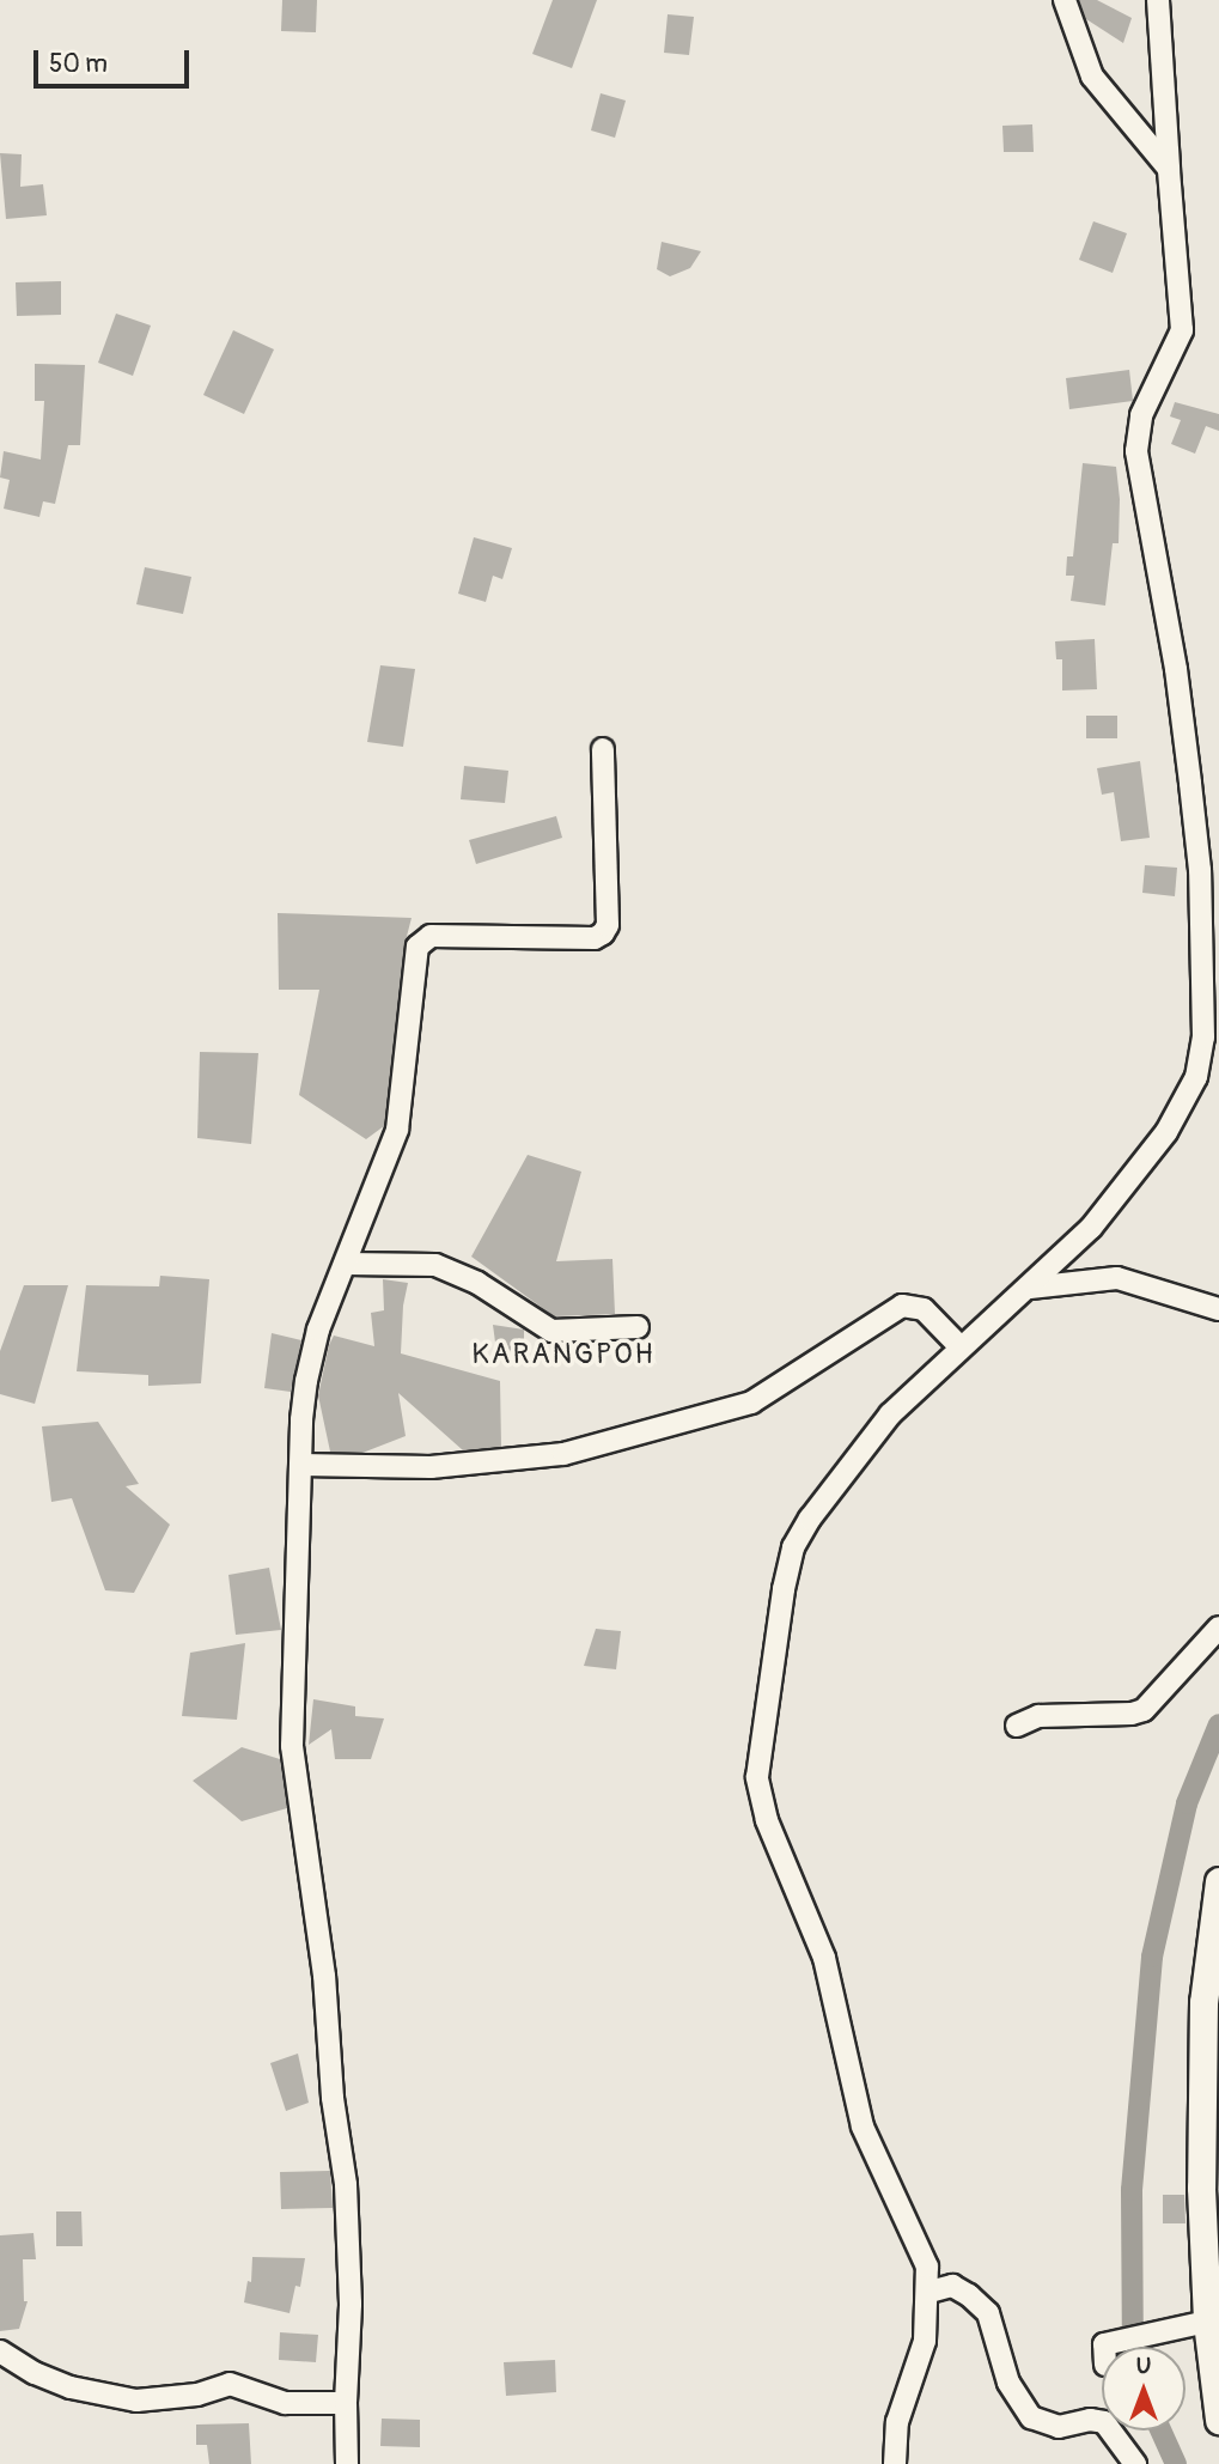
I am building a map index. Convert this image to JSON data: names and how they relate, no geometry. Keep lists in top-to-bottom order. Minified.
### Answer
{"districts":["KARANGPOH"],"scale_bar":"50 m","north":"top"}
